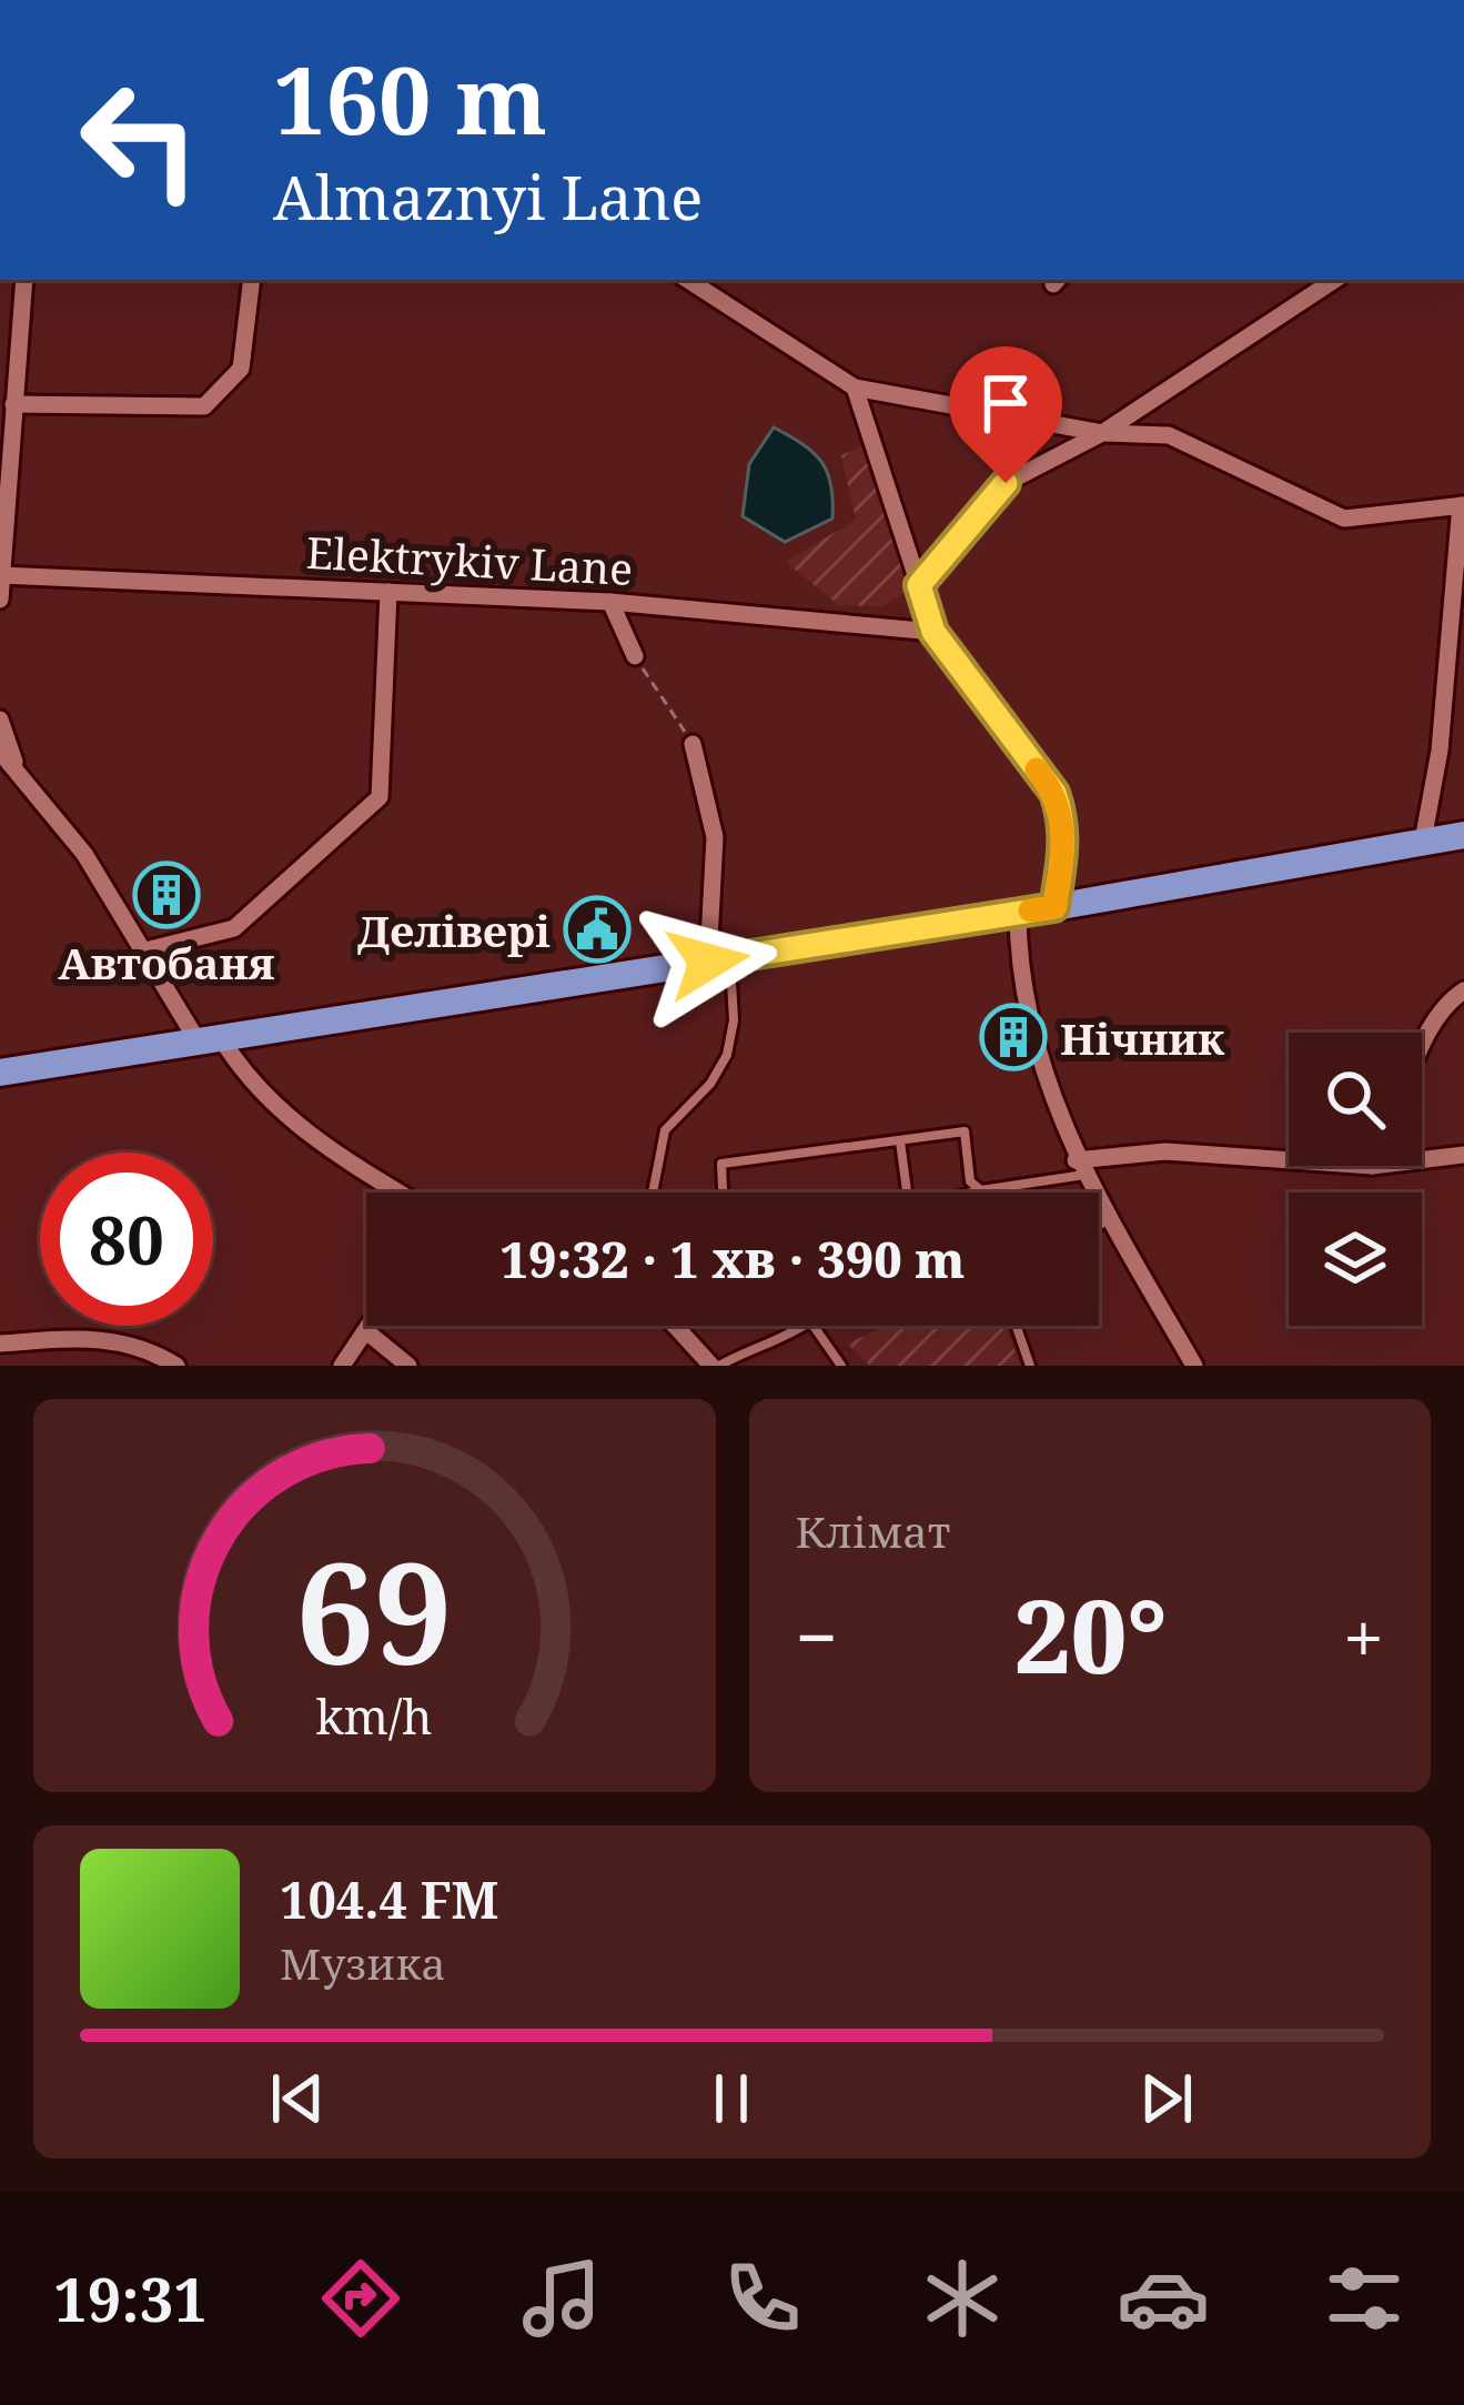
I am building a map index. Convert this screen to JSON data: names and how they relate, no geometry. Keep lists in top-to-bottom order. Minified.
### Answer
{"streets":{"street":["Elektrykiv Lane"]},"places":{"building":["Автобаня","Нічник"],"public building":["Делівері"]},"page":{"turn":["160 m","Almaznyi Lane"],"limit":"80","trip":"19:32 · 1 хв · 390 m","tile":"Клімат","heat":["−","20°","+"],"song":["104.4 FM","Музика"],"tabs":"19:31","gauge":["69","km/h"]}}
